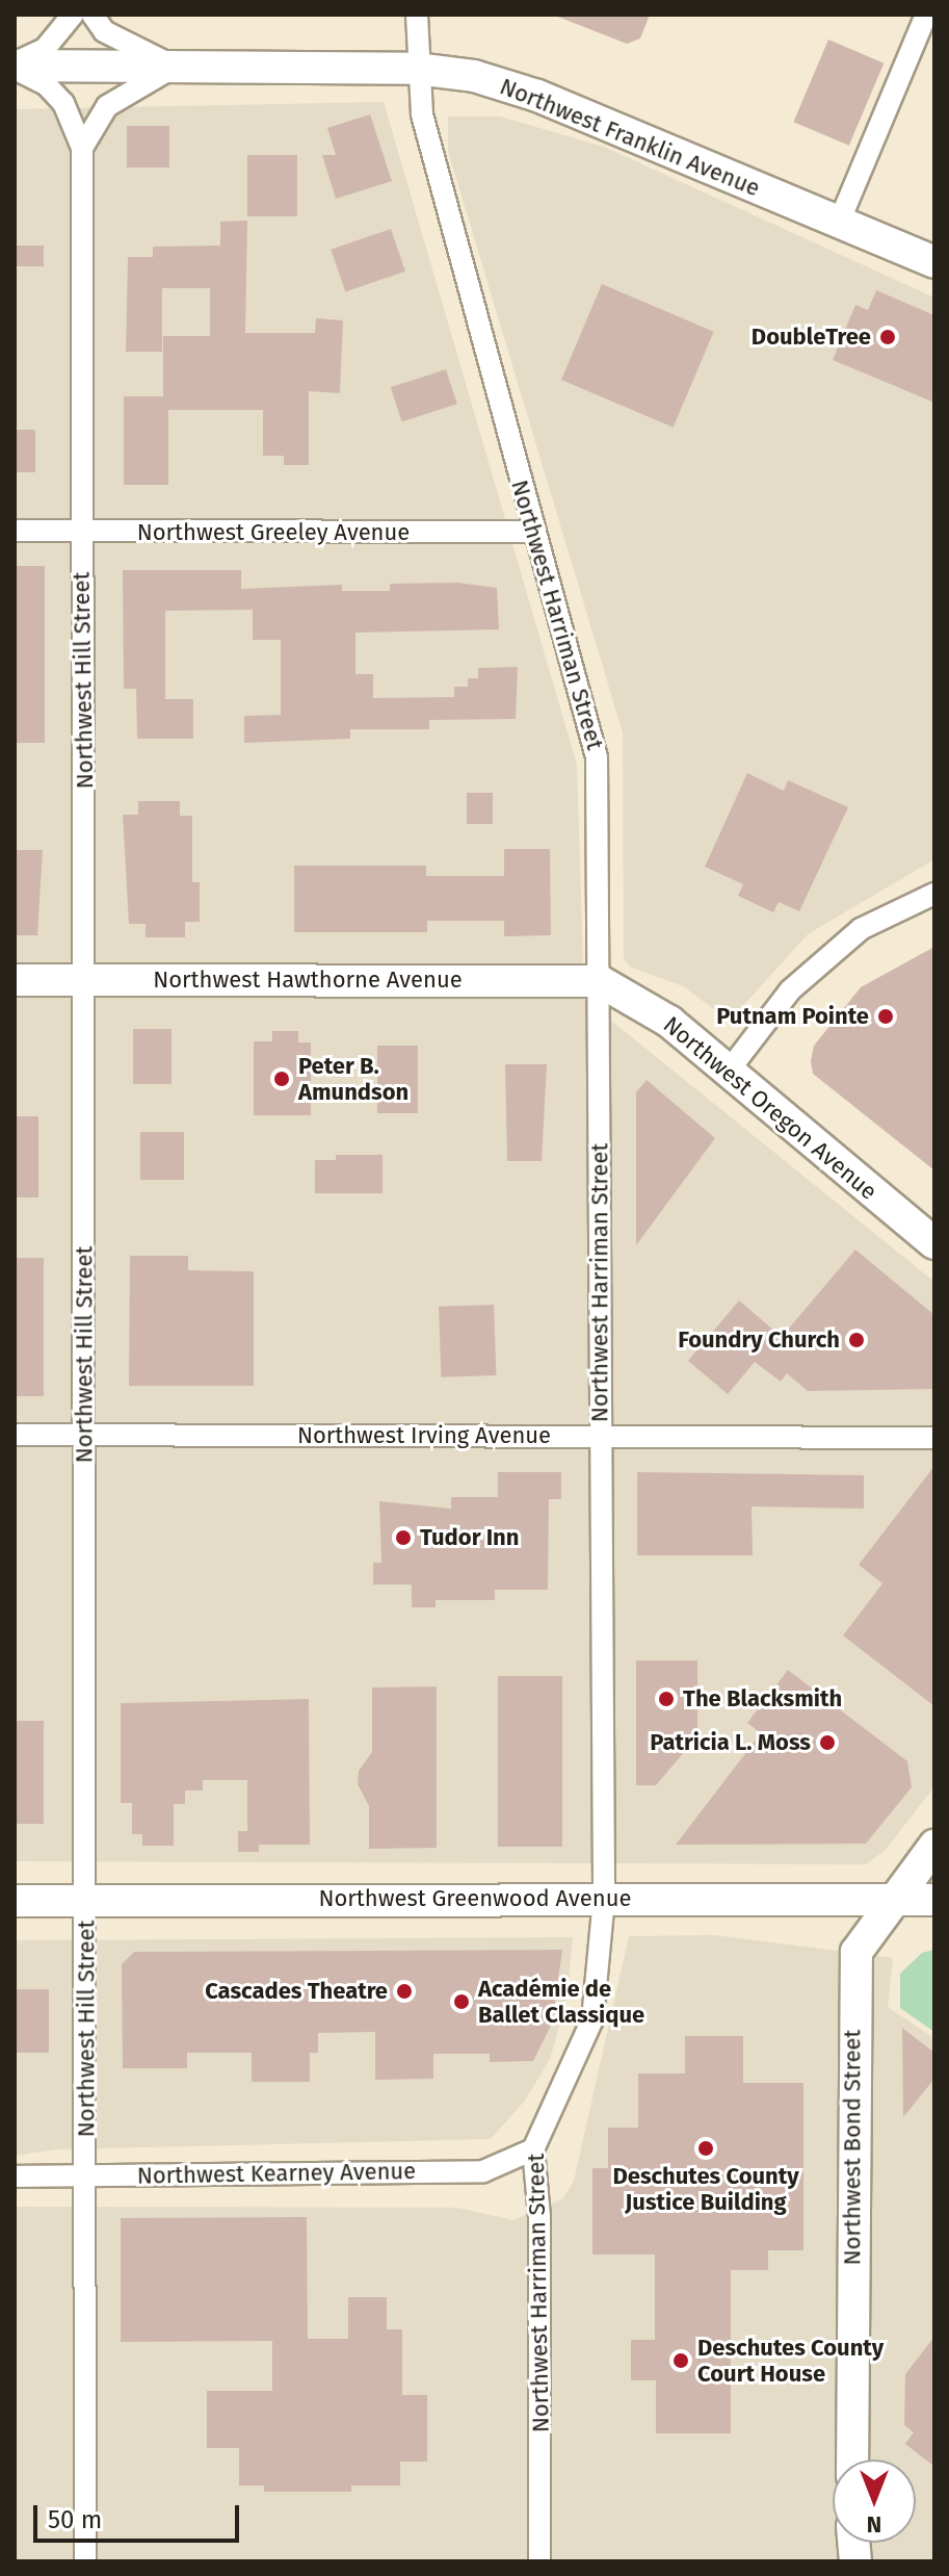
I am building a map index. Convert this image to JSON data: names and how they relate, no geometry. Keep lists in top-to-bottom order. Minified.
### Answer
{"streets":{"street":["Northwest Franklin Avenue","Northwest Greeley Avenue","Northwest Harriman Street","Northwest Hill Street","Northwest Hawthorne Avenue","Northwest Oregon Avenue","Northwest Irving Avenue","Northwest Greenwood Avenue","Northwest Bond Street","Northwest Kearney Avenue"]},"crossings":[["Northwest Franklin Avenue","Northwest Harriman Street"],["Northwest Franklin Avenue","Northwest Hill Street"],["Northwest Greeley Avenue","Northwest Harriman Street"],["Northwest Greeley Avenue","Northwest Hill Street"],["Northwest Harriman Street","Northwest Hawthorne Avenue"],["Northwest Harriman Street","Northwest Oregon Avenue"],["Northwest Harriman Street","Northwest Irving Avenue"],["Northwest Harriman Street","Northwest Greenwood Avenue"],["Northwest Harriman Street","Northwest Kearney Avenue"],["Northwest Hill Street","Northwest Hawthorne Avenue"],["Northwest Hill Street","Northwest Irving Avenue"],["Northwest Hill Street","Northwest Greenwood Avenue"],["Northwest Hill Street","Northwest Kearney Avenue"],["Northwest Hawthorne Avenue","Northwest Oregon Avenue"],["Northwest Greenwood Avenue","Northwest Bond Street"]],"places":["DoubleTree","Putnam Pointe","Peter B. Amundson","Foundry Church","Tudor Inn","The Blacksmith","Patricia L. Moss","Cascades Theatre","Académie de Ballet Classique","Deschutes County Justice Building","Deschutes County Court House"],"scale_bar":"50 m","north":"bottom"}
